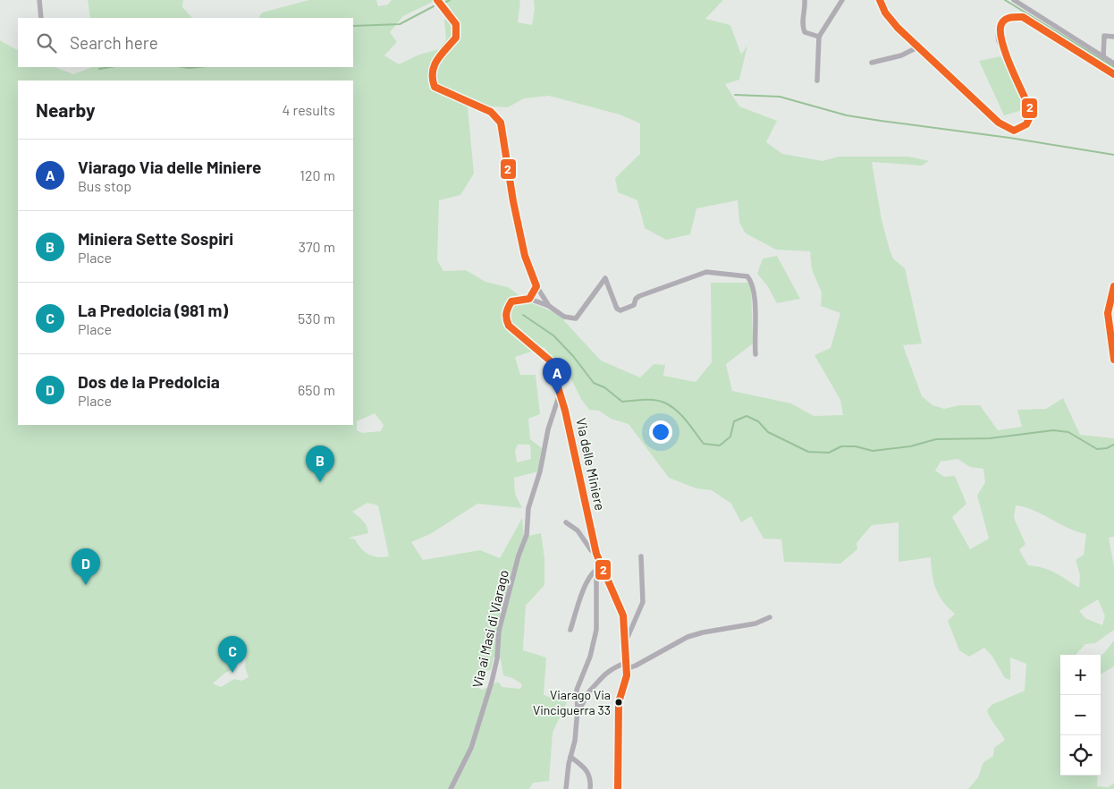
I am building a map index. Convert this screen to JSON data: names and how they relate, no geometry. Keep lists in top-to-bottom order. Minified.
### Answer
{"streets":{"street":["Via delle Miniere","Via ai Masi di Viarago"]},"crossings":[["Via delle Miniere","Via ai Masi di Viarago"]],"places":["Viarago Via Vinciguerra 33"],"lines":["transit line 2"],"page":{"search":"Search here","heading":["Nearby","4 results"],"list":[{"mark":"A","name":"Viarago Via delle Miniere","note":"Bus stop","value":"120 m"},{"mark":"B","name":"Miniera Sette Sospiri","note":"Place","value":"370 m"},{"mark":"C","name":"La Predolcia (981 m)","note":"Place","value":"530 m"},{"mark":"D","name":"Dos de la Predolcia","note":"Place","value":"650 m"}],"pins":["A","B","D","C"],"map_buttons":["+","−"]}}
